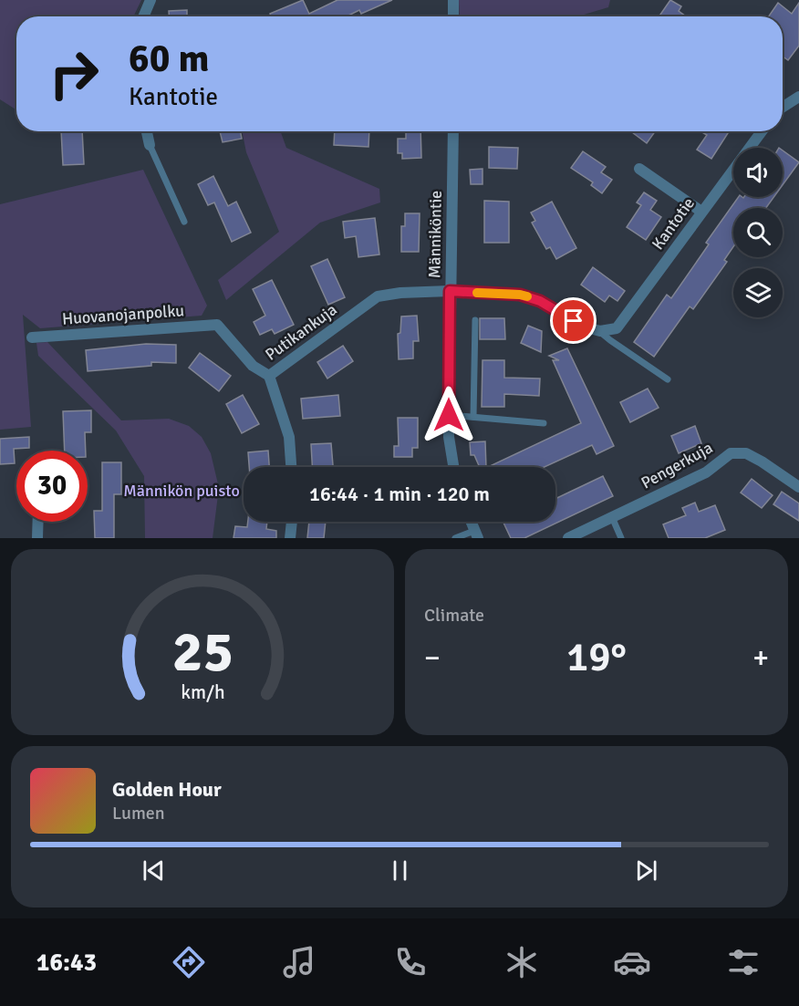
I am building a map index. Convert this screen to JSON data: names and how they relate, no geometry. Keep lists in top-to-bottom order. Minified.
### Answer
{"streets":{"street":["Kantotie","Männiköntie","Huovanojanpolku","Putikankuja","Pengerkuja"]},"crossings":[["Männiköntie","Putikankuja"],["Huovanojanpolku","Putikankuja"]],"parks":["Männikön puisto"],"page":{"turn":["60 m","Kantotie"],"limit":"30","trip":"16:44 · 1 min · 120 m","tile":"Climate","heat":["−","19°","+"],"song":["Golden Hour","Lumen"],"tabs":"16:43","gauge":["25","km/h"]}}
